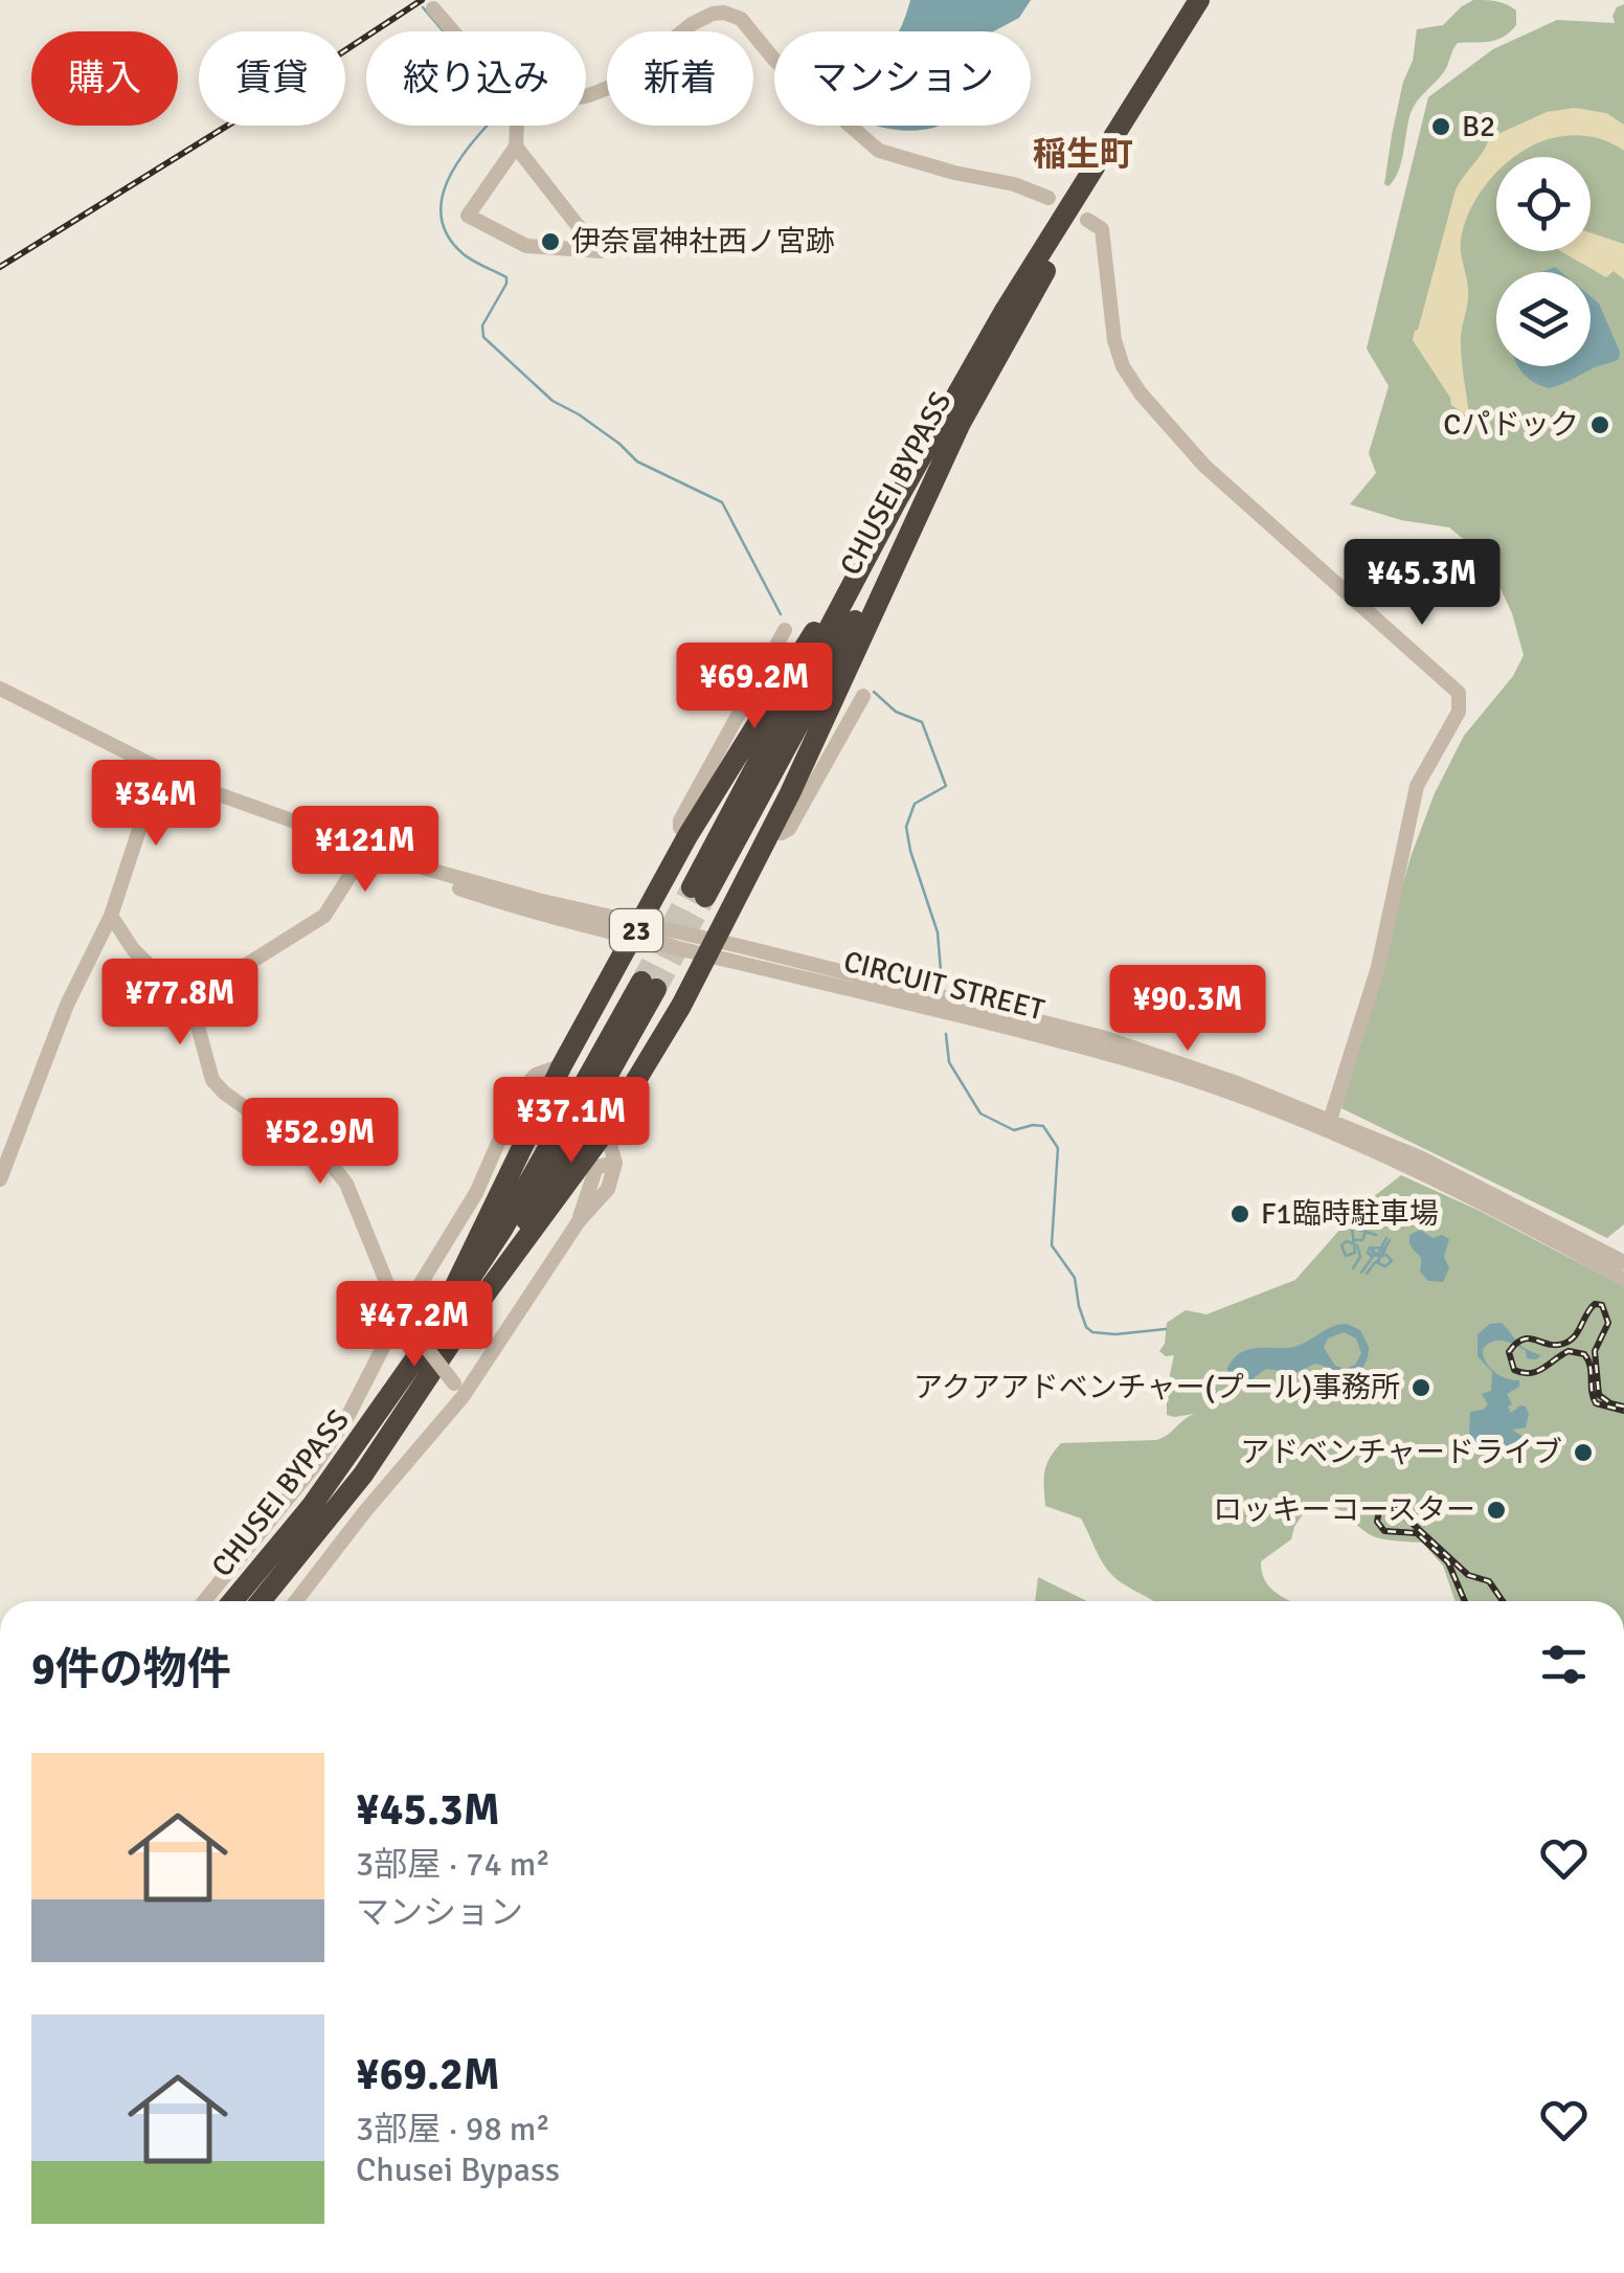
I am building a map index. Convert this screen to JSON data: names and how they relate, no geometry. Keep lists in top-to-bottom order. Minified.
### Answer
{"streets":{"highway":["CHUSEI BYPASS","23"],"street":["CIRCUIT STREET"]},"crossings":[["CHUSEI BYPASS","23"],["23","CIRCUIT STREET"]],"districts":["稲生町"],"places":["B2","伊奈冨神社西ノ宮跡","Cパドック","F1臨時駐車場","アクアアドベンチャー(プール)事務所","アドベンチャードライブ","ロッキーコースター"],"page":{"chip":["購入","賃貸","絞り込み","新着","マンション"],"price":["¥45.3M","¥69.2M","¥34M","¥121M","¥77.8M","¥90.3M","¥37.1M","¥52.9M","¥47.2M"],"heading":"9件の物件","list":[{"name":"¥45.3M","note":"3部屋 · 74 m² · マンション"},{"name":"¥69.2M","note":"3部屋 · 98 m² · Chusei Bypass"}]}}
